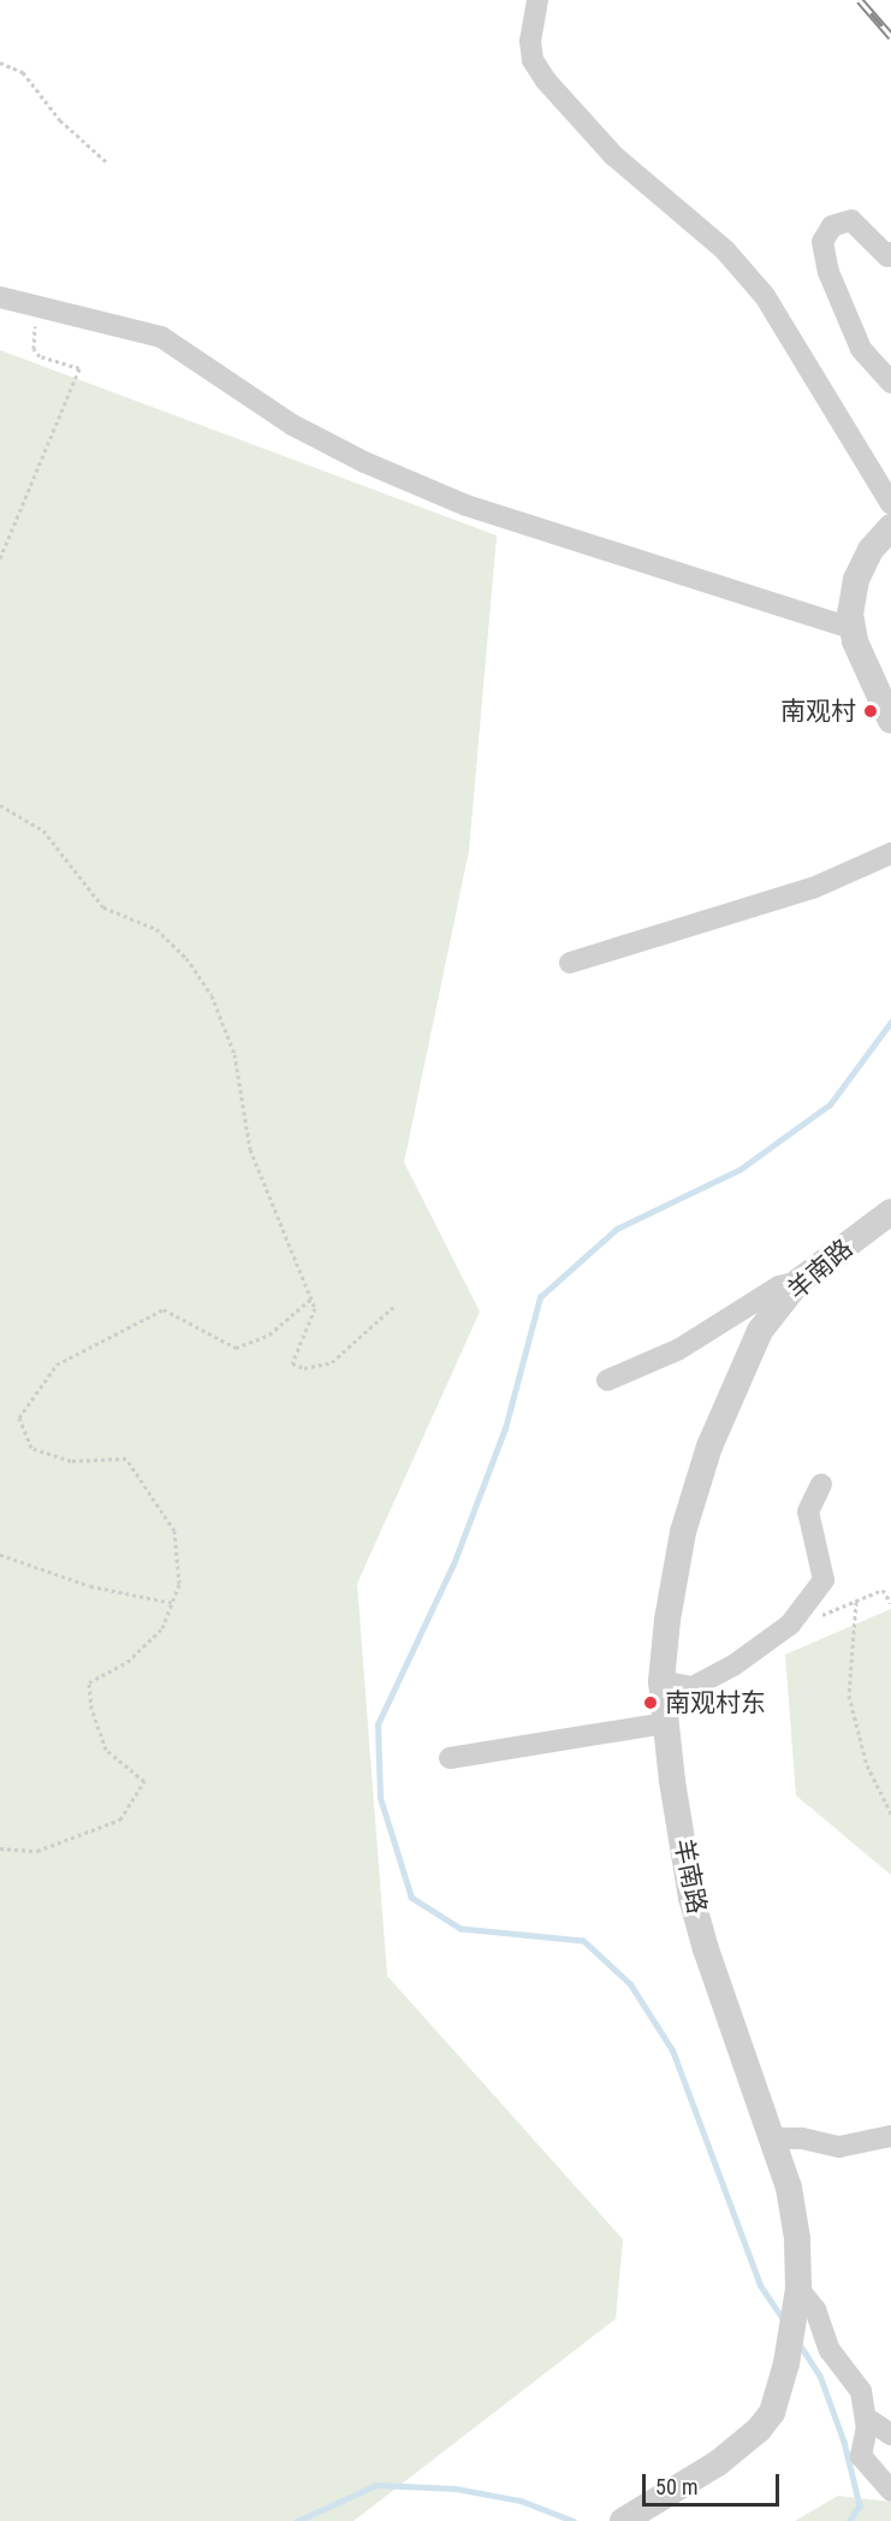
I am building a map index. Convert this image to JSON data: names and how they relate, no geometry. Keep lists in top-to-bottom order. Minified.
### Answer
{"streets":{"street":["羊南路"]},"places":["南观村","南观村东"],"scale_bar":"50 m"}
